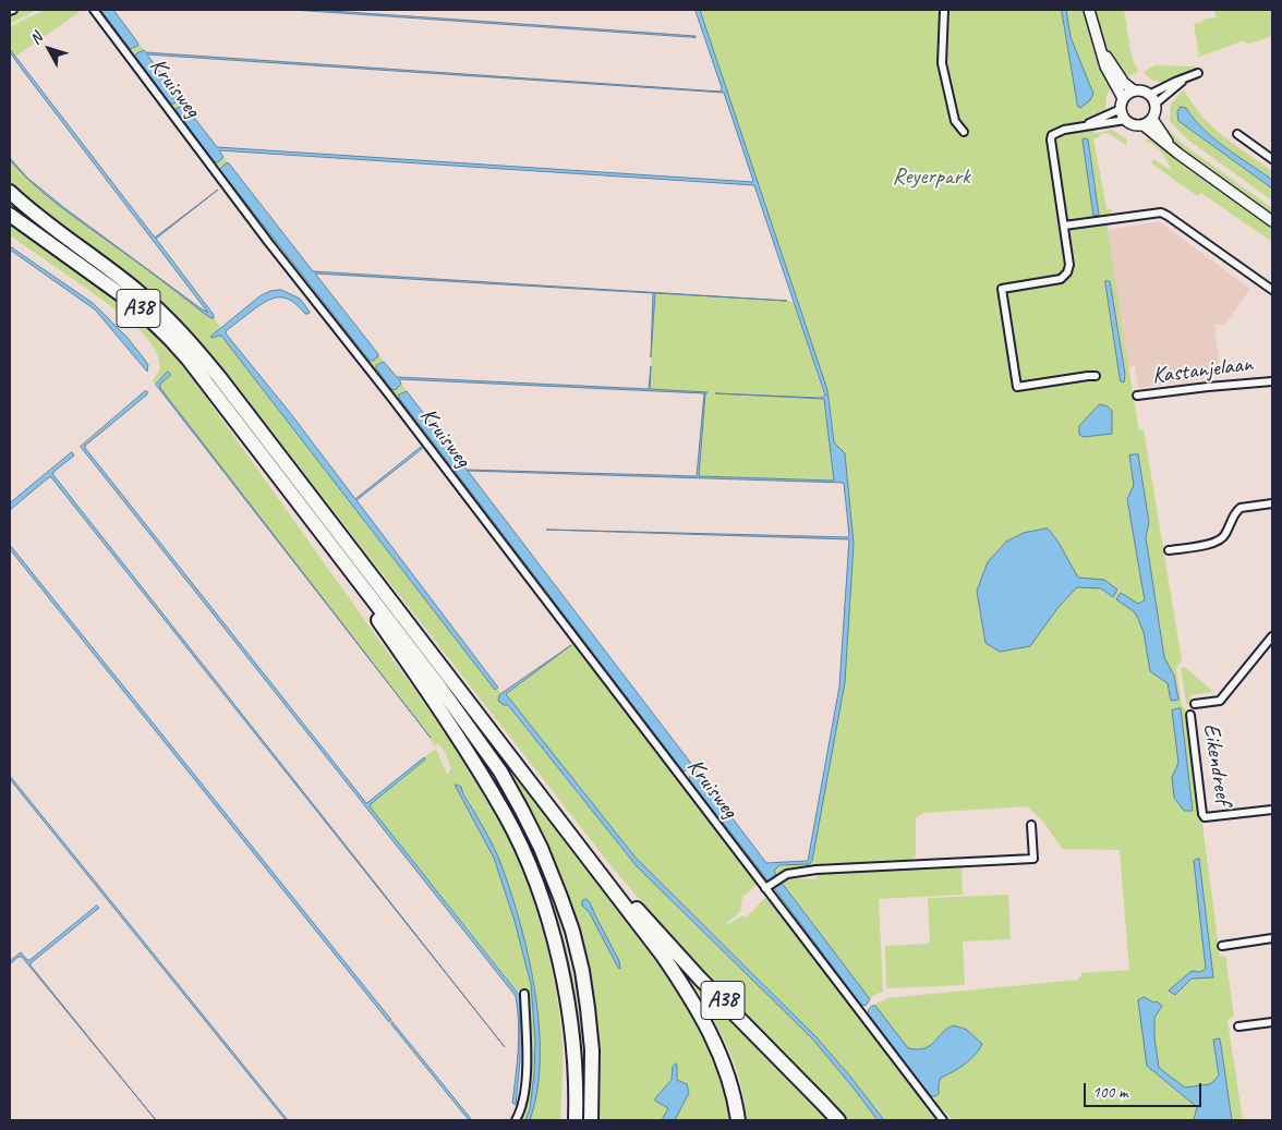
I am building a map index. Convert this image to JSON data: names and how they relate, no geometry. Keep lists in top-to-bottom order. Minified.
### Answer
{"streets":{"highway":["A38"],"street":["Kruisweg","Kastanjelaan","Eikendreef"]},"parks":["Reyerpark"],"scale_bar":"100 m","north":"top left"}
